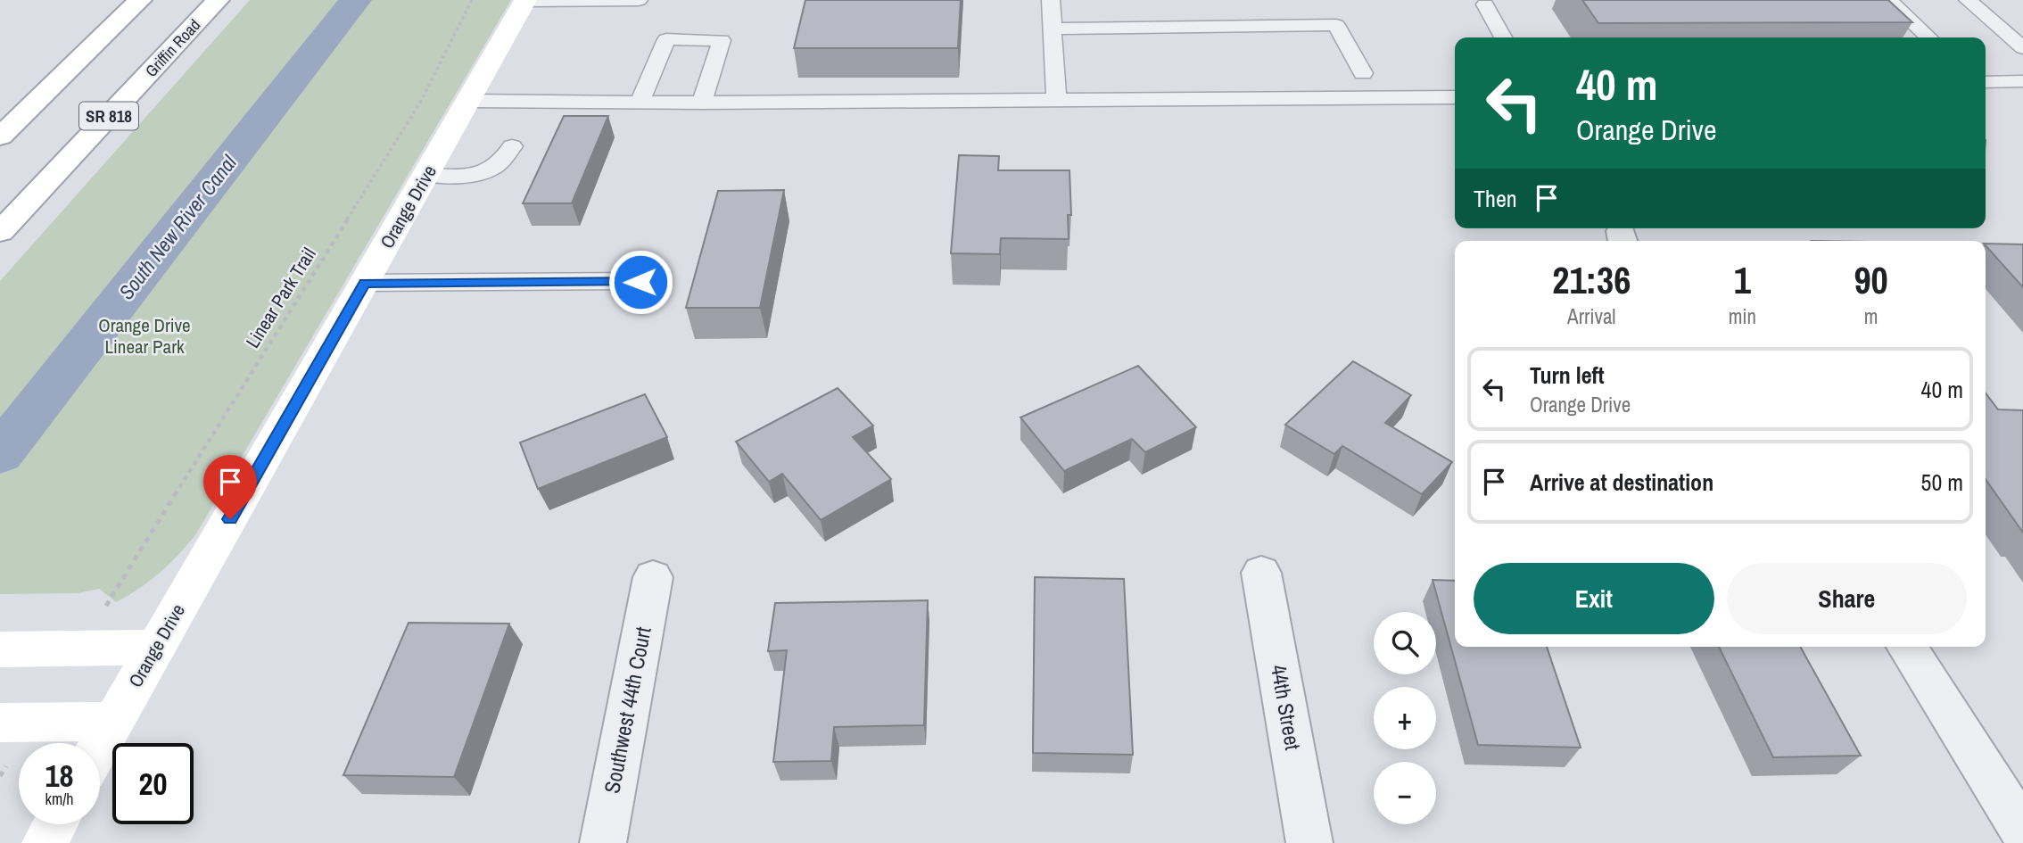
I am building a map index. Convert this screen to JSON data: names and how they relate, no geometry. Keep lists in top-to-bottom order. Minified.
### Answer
{"streets":{"street":["Griffin Road","SR 818","Orange Drive","44th Street","Southwest 44th Court"],"path":["Linear Park Trail"]},"water":["South New River Canal"],"parks":["Orange Drive Linear Park"],"page":{"turn":["40 m","Orange Drive"],"then":"Then","eta":["21:36","Arrival","1","min","90","m"],"list":[{"name":"Turn left","note":"Orange Drive","value":"40 m"},{"name":"Arrive at destination","value":"50 m"}],"buttons":["Exit","Share"],"map_buttons":["+","−"],"speed":"18 km/h","limit":"20"}}
